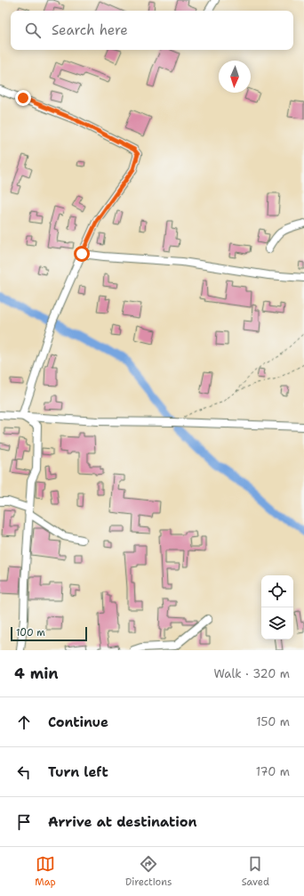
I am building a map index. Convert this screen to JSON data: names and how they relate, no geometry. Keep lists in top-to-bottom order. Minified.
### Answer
{"scale_bar":"100 m","north":"bottom","page":{"search":"Search here","scale":"100 m","heading":["4 min","Walk · 320 m"],"list":[["Continue","150 m"],["Turn left","170 m"],"Arrive at destination"],"nav":["Map","Directions","Saved"]}}
